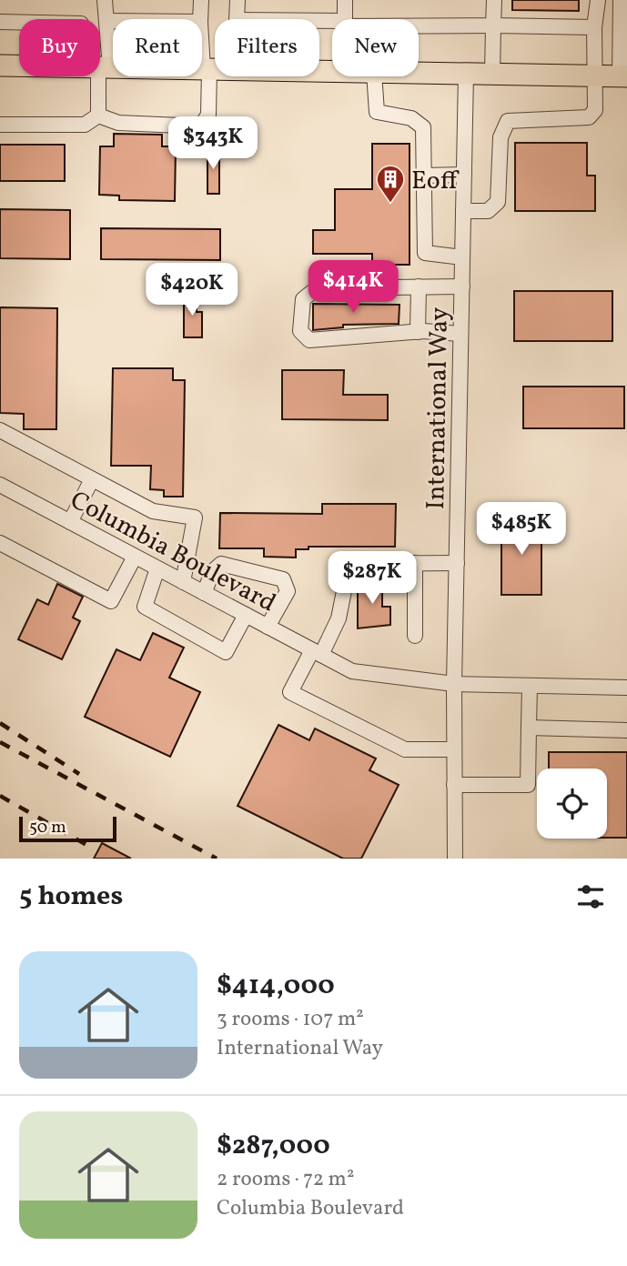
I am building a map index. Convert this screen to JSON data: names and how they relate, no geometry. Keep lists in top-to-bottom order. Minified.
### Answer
{"streets":{"street":["International Way","Columbia Boulevard"]},"crossings":[["International Way","Columbia Boulevard"]],"places":{"building":["Eoff"]},"scale_bar":"50 m","page":{"chip":["Buy","Rent","Filters","New"],"price":["$343K","$414K","$420K","$485K","$287K"],"scale":"50 m","heading":"5 homes","list":[{"name":"$414,000","note":"3 rooms · 107 m² · International Way"},{"name":"$287,000","note":"2 rooms · 72 m² · Columbia Boulevard"}]}}
